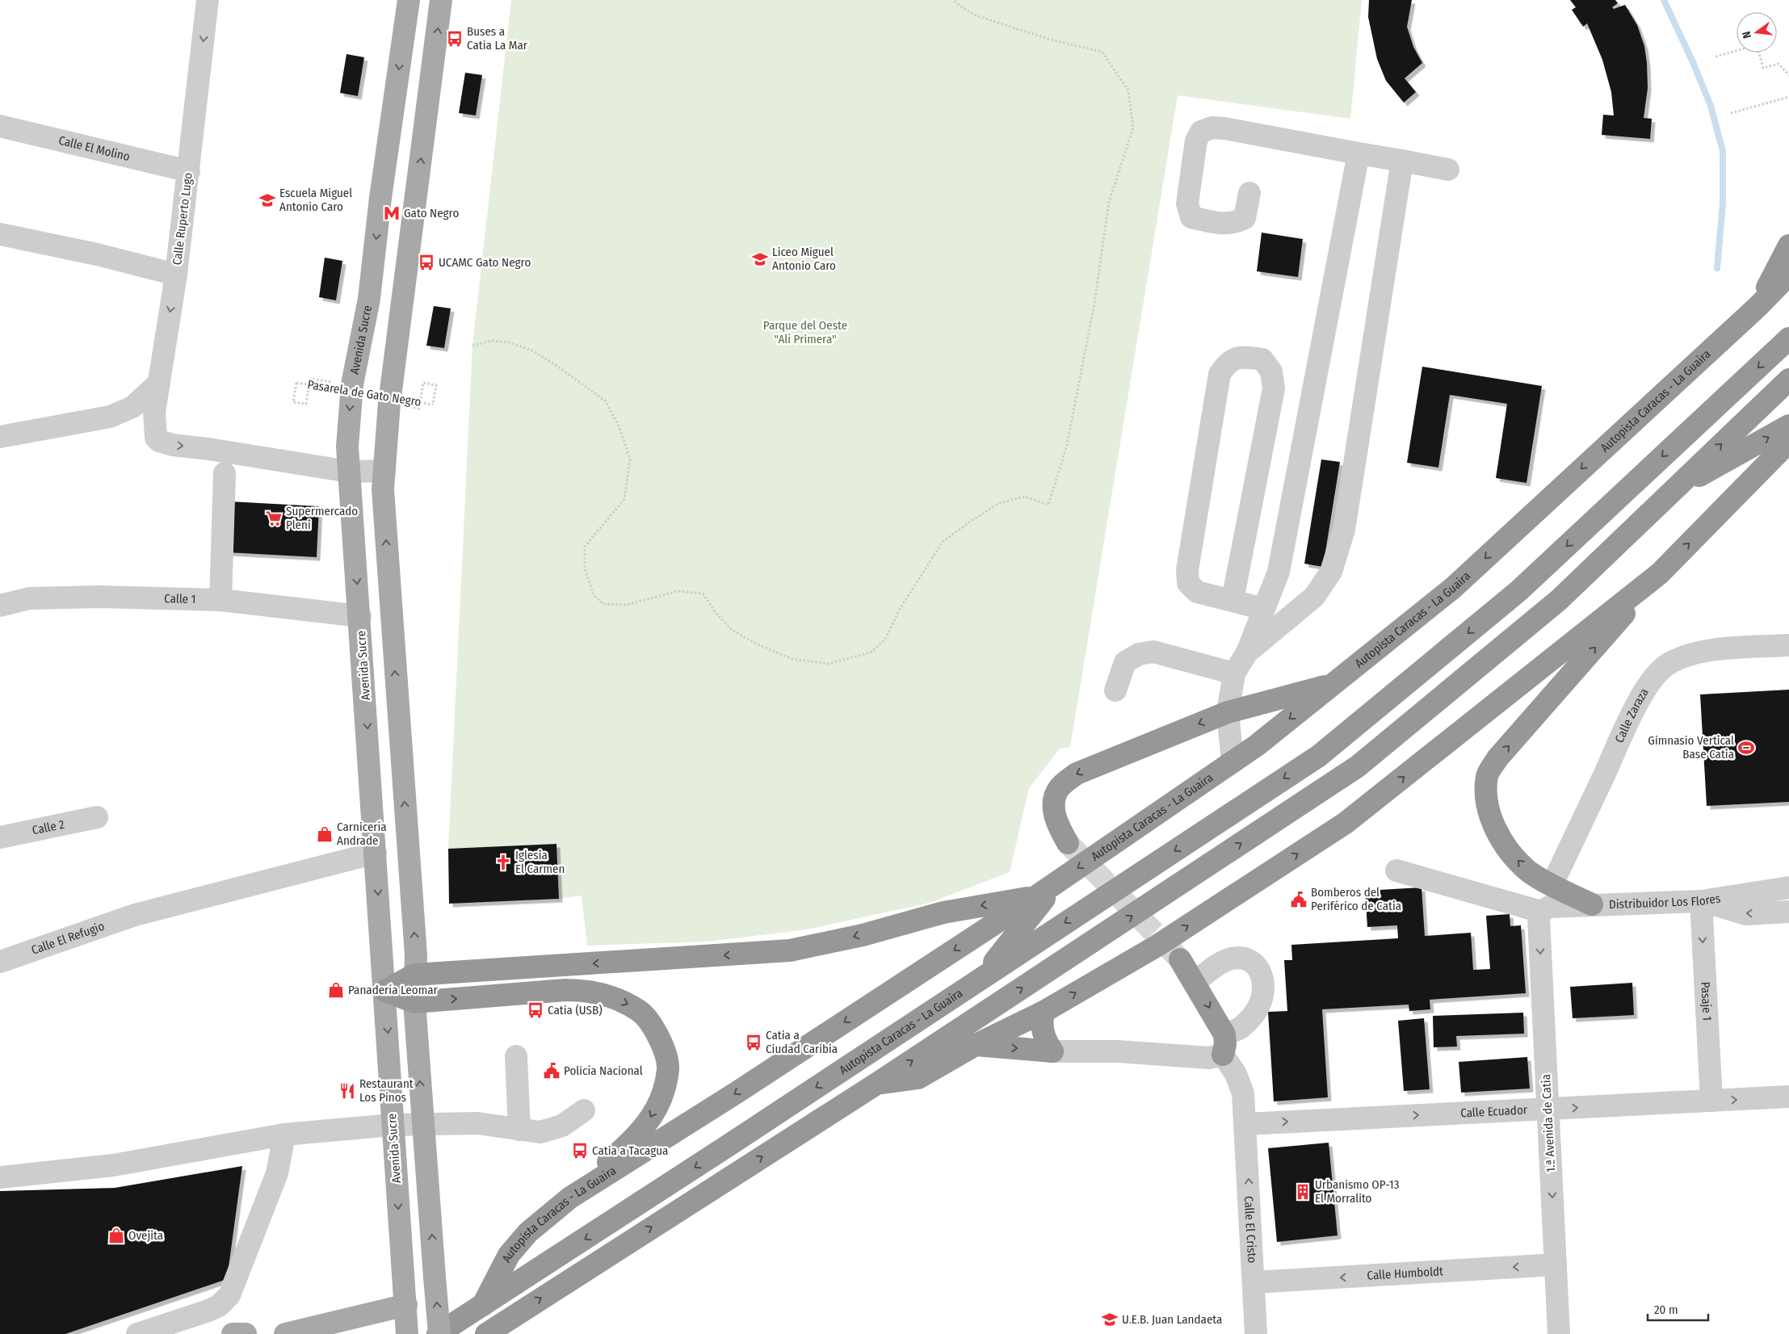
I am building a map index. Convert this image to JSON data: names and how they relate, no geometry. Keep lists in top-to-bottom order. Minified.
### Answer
{"streets":{"highway":["Autopista Caracas - La Guaira"],"main road":["Avenida Sucre"],"street":["Calle El Molino","Calle Ruperto Lugo","Calle 1","Calle Zaraza","Calle 2","Distribuidor Los Flores","Calle El Refugio","Pasaje 1","Calle Ecuador","1.ª Avenida de Catia","Calle El Cristo","Calle Humboldt"],"path":["Pasarela de Gato Negro"]},"crossings":[["Calle El Molino","Calle Ruperto Lugo"],["Calle Ruperto Lugo","Avenida Sucre"],["Avenida Sucre","Calle 1"],["Avenida Sucre","Calle El Refugio"],["Distribuidor Los Flores","Pasaje 1"],["Distribuidor Los Flores","1.ª Avenida de Catia"],["Pasaje 1","Calle Ecuador"],["Calle Ecuador","1.ª Avenida de Catia"],["Calle Ecuador","Calle El Cristo"],["1.ª Avenida de Catia","Calle Humboldt"],["Calle El Cristo","Calle Humboldt"]],"one_way":["Pasaje 1","Calle Ecuador","1.ª Avenida de Catia","Calle El Cristo","Calle Humboldt"],"parks":["Parque del Oeste \"Alí Primera\""],"places":{"bus stop":["Buses a Catia La Mar","UCAMC Gato Negro","Catia (USB)","Catia a Ciudad Caribia","Catia a Tacagua"],"school or university":["Escuela Miguel Antonio Caro","Liceo Miguel Antonio Caro","U.E.B. Juan Landaeta"],"metro station":["Gato Negro"],"supermarket":["Supermercado Pleni"],"sports":["Gimnasio Vertical Base Catia"],"shop":["Carnicería Andrade","Panadería Leomar","Ovejita"],"church":["Iglesia El Carmen"],"public building":["Bomberos del Periférico de Catia","Policía Nacional"],"restaurant":["Restaurant Los Pinos"],"building":["Urbanismo OP-13 El Morralito"]},"scale_bar":"20 m","north":"left"}
